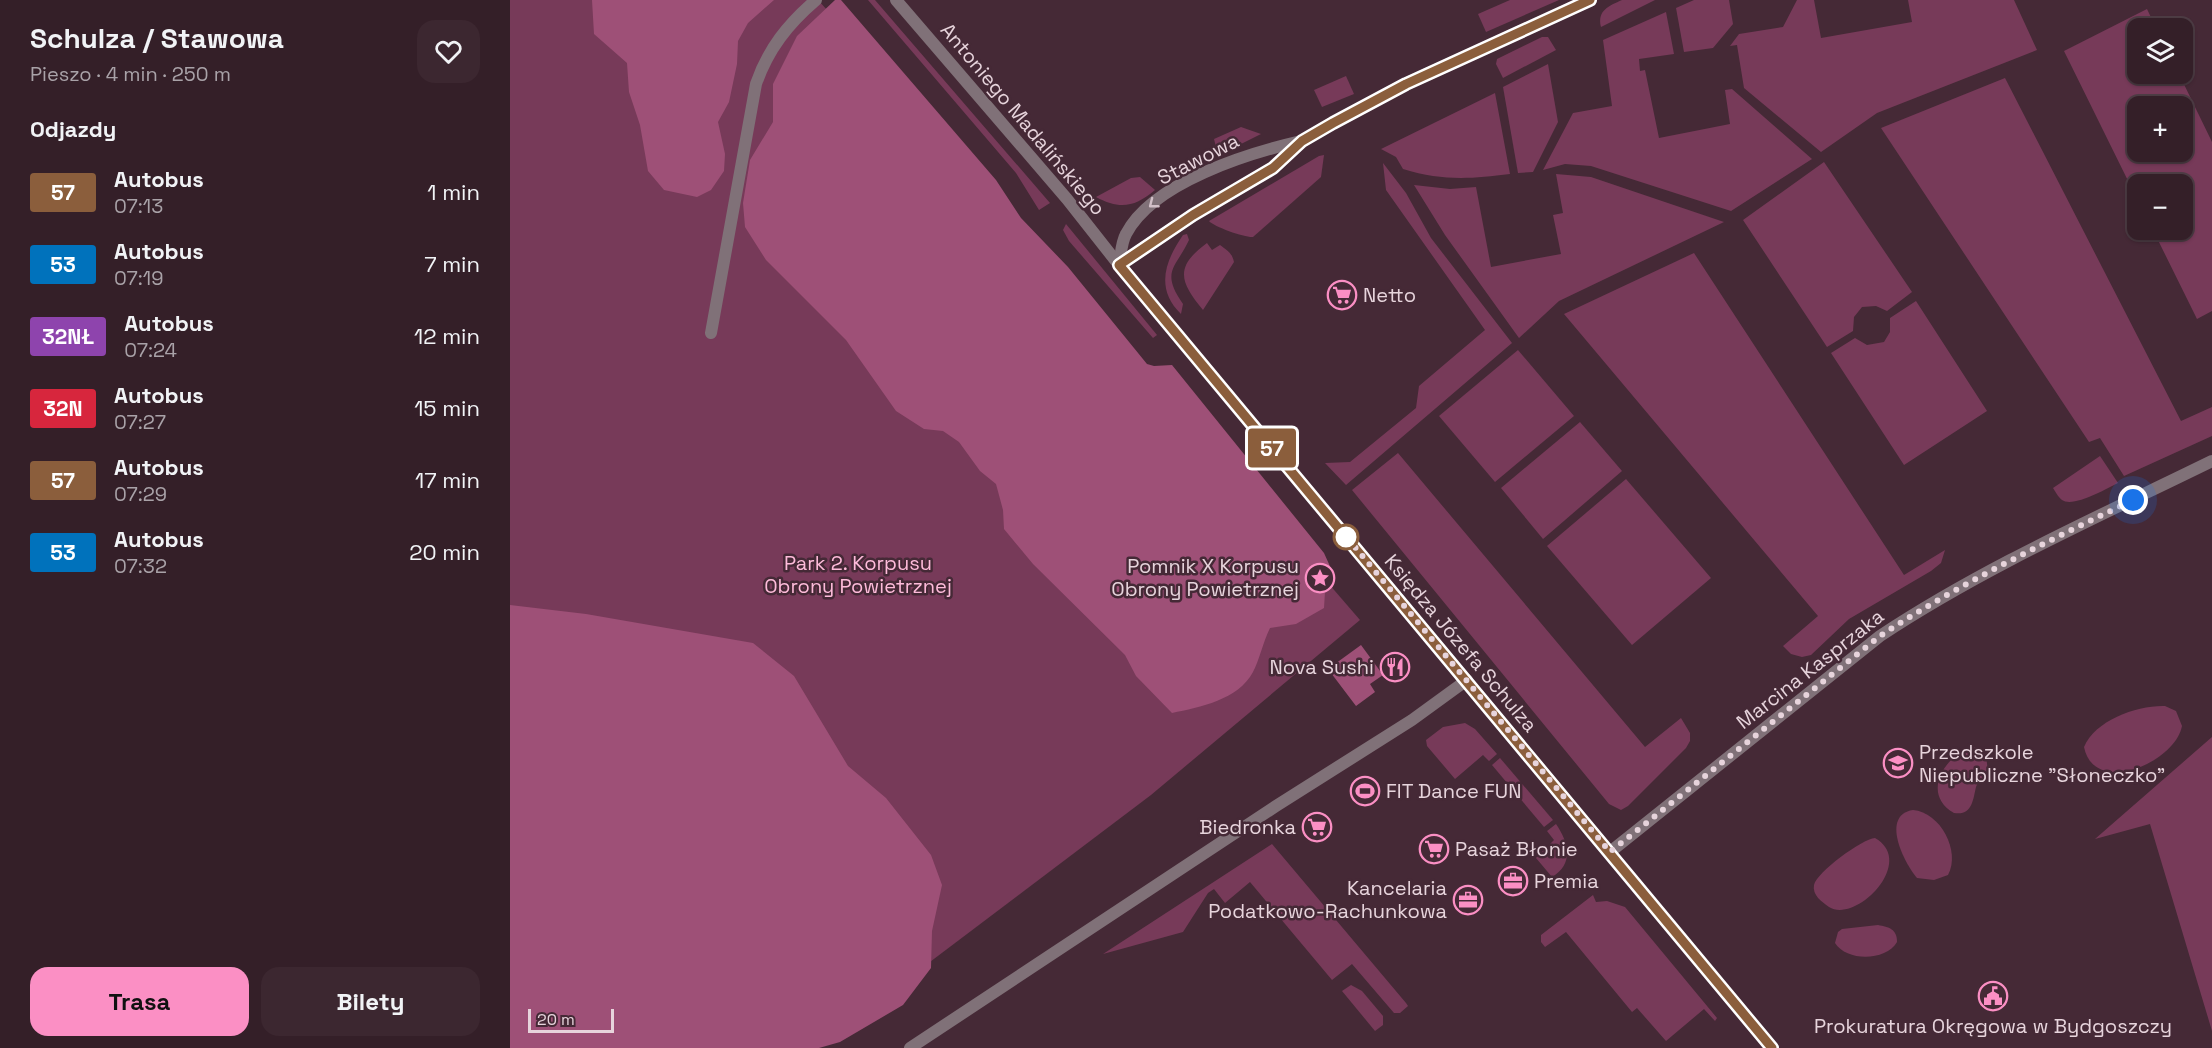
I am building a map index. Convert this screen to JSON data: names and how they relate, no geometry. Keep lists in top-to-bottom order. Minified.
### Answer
{"streets":{"street":["Antoniego Madalińskiego","Stawowa","Księdza Józefa Schulza","Marcina Kasprzaka"]},"crossings":[["Antoniego Madalińskiego","Stawowa"],["Antoniego Madalińskiego","Księdza Józefa Schulza"],["Stawowa","Księdza Józefa Schulza"],["Księdza Józefa Schulza","Marcina Kasprzaka"]],"parks":["Park 2. Korpusu Obrony Powietrznej"],"places":{"supermarket":["Netto","Biedronka","Pasaż Błonie"],"place":["Pomnik X Korpusu Obrony Powietrznej"],"restaurant":["Nova Sushi"],"school or university":["Przedszkole Niepubliczne \"Słoneczko\""],"sports":["FIT Dance FUN"],"office":["Premia","Kancelaria Podatkowo-Rachunkowa"],"public building":["Prokuratura Okręgowa w Bydgoszczy"]},"lines":["bus line 57"],"scale_bar":"20 m","page":{"heading":[["Schulza / Stawowa","Pieszo · 4 min · 250 m"],"Odjazdy"],"on_map":"57","map_buttons":["+","−"],"list":[{"mark":"57","name":"Autobus","note":"07:13","value":"1 min"},{"mark":"53","name":"Autobus","note":"07:19","value":"7 min"},{"mark":"32NŁ","name":"Autobus","note":"07:24","value":"12 min"},{"mark":"32N","name":"Autobus","note":"07:27","value":"15 min"},{"mark":"57","name":"Autobus","note":"07:29","value":"17 min"},{"mark":"53","name":"Autobus","note":"07:32","value":"20 min"}],"buttons":["Trasa","Bilety"],"scale":"20 m"}}
